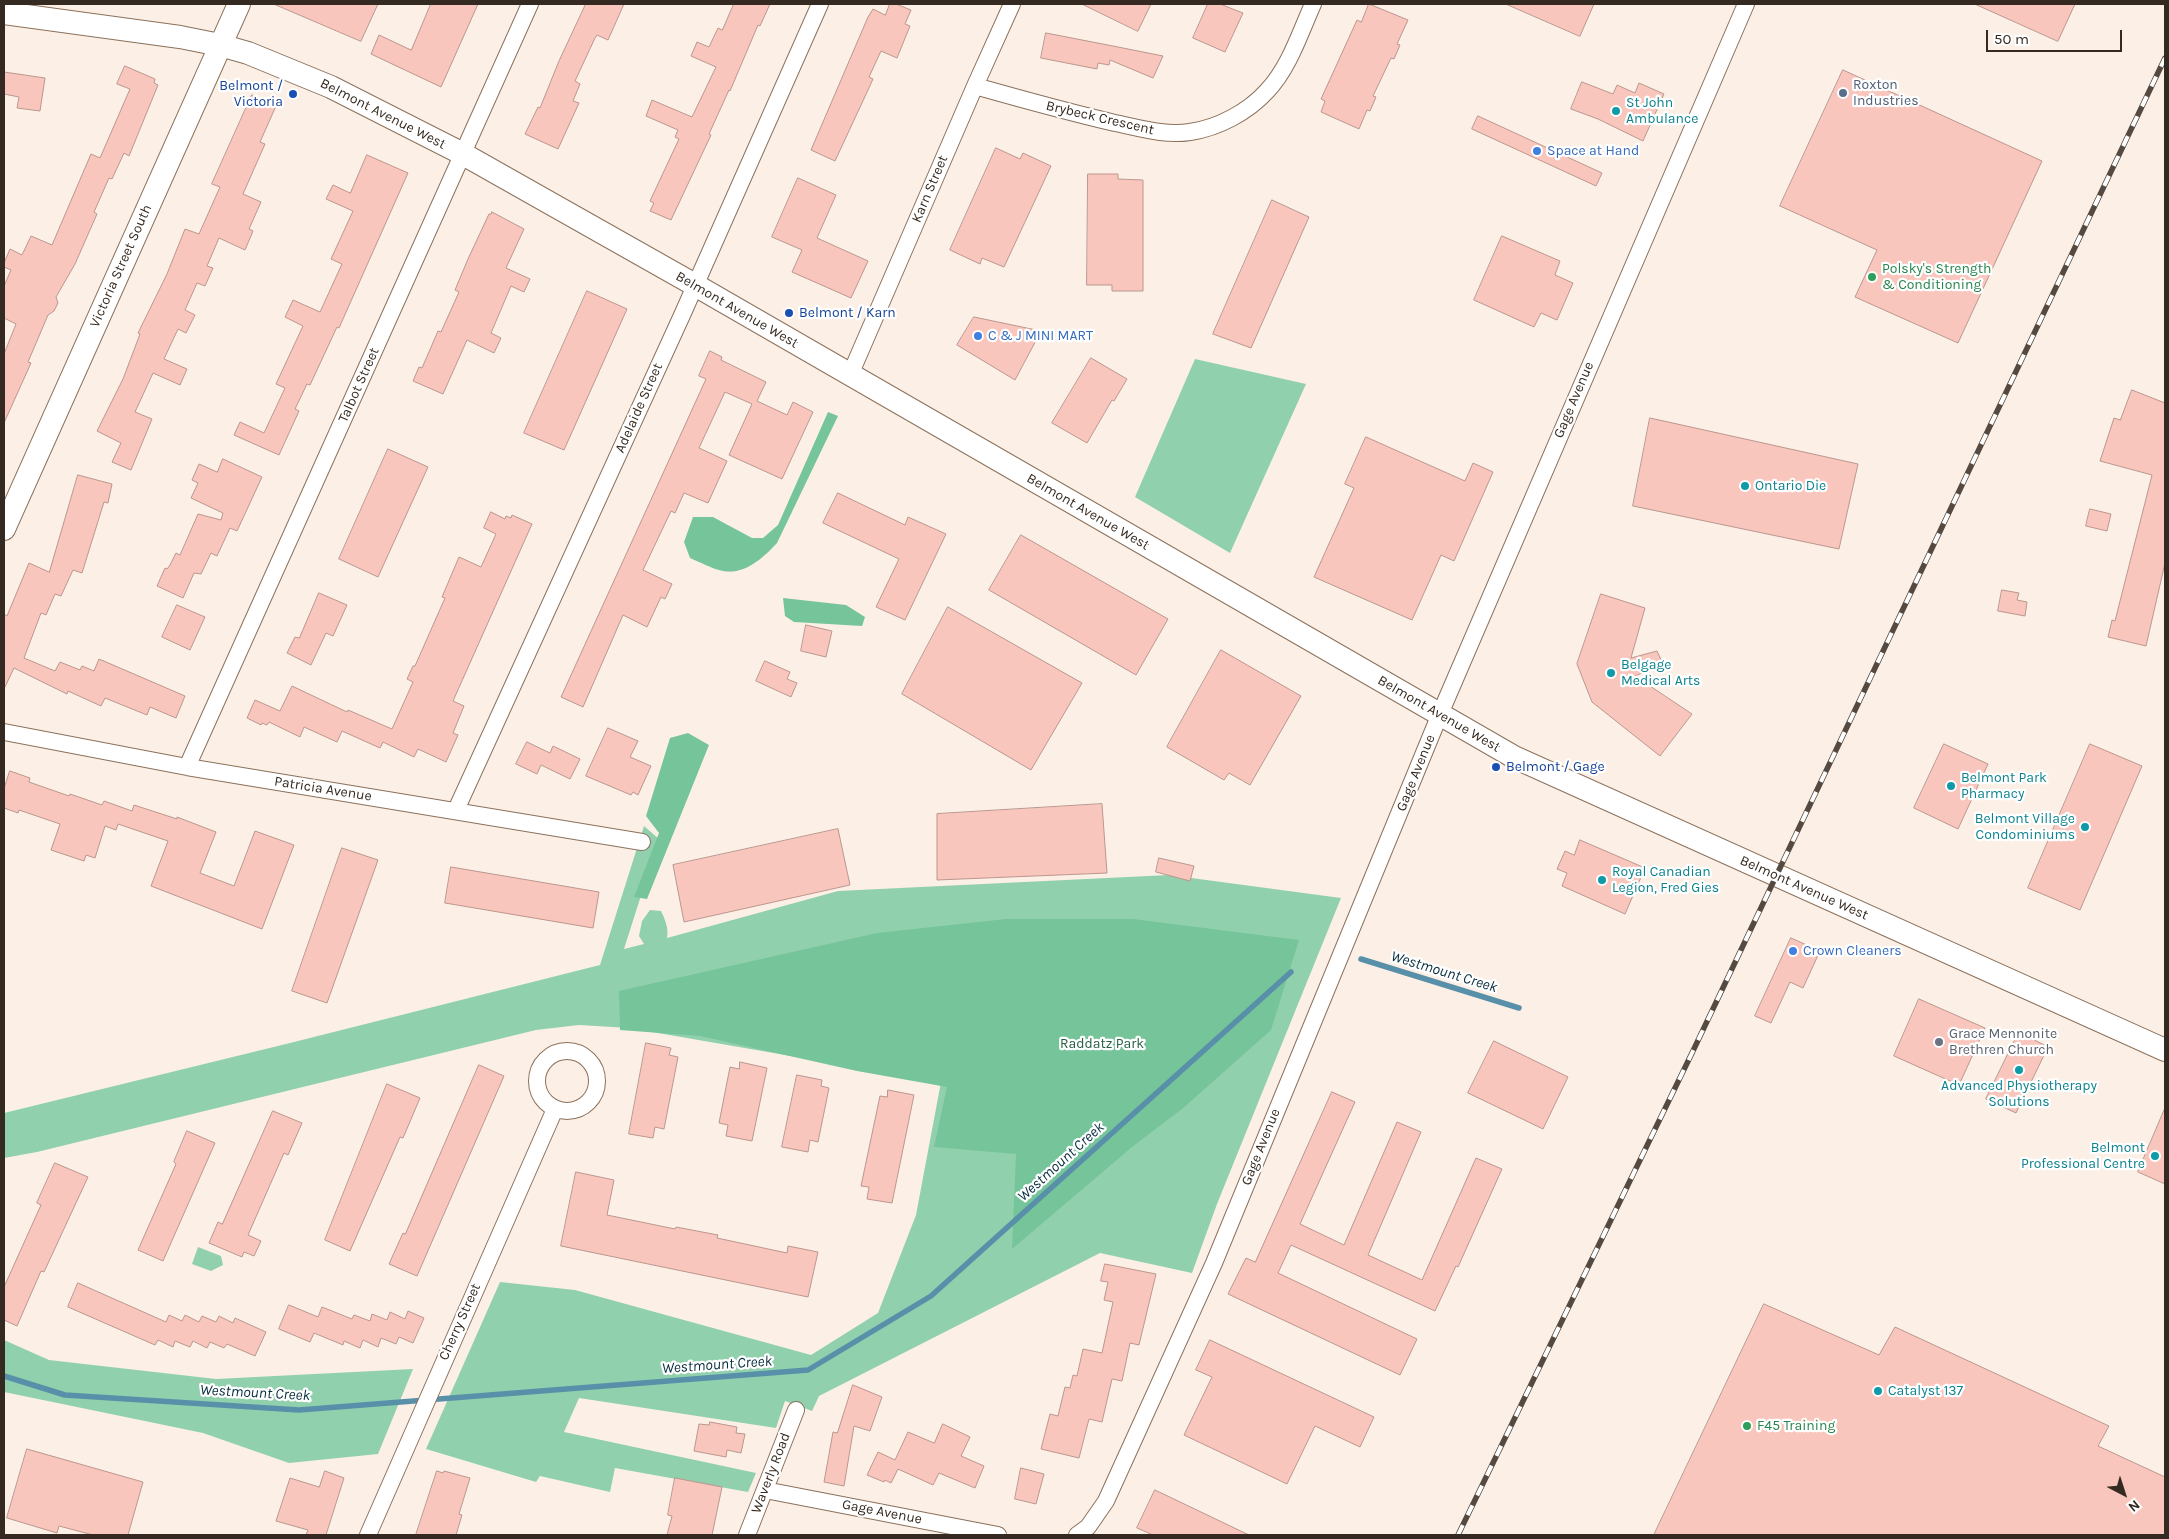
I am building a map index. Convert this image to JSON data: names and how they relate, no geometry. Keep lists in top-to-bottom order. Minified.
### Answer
{"streets":{"street":["Belmont Avenue West","Brybeck Crescent","Karn Street","Victoria Street South","Talbot Street","Gage Avenue","Adelaide Street","Patricia Avenue","Cherry Street","Waverly Road"]},"crossings":[["Belmont Avenue West","Karn Street"],["Belmont Avenue West","Victoria Street South"],["Belmont Avenue West","Talbot Street"],["Belmont Avenue West","Gage Avenue"],["Belmont Avenue West","Adelaide Street"],["Brybeck Crescent","Karn Street"],["Talbot Street","Patricia Avenue"],["Gage Avenue","Waverly Road"],["Adelaide Street","Patricia Avenue"]],"water":["Westmount Creek"],"parks":["Raddatz Park"],"places":["Roxton Industries","Belmont / Victoria","St John Ambulance","Space at Hand","Polsky's Strength & Conditioning","Belmont / Karn","C & J MINI MART","Ontario Die","Belgage Medical Arts","Belmont / Gage","Belmont Park Pharmacy","Belmont Village Condominiums","Royal Canadian Legion, Fred Gies","Crown Cleaners","Grace Mennonite Brethren Church","Advanced Physiotherapy Solutions","Belmont Professional Centre","Catalyst 137","F45 Training"],"scale_bar":"50 m","north":"bottom right"}
